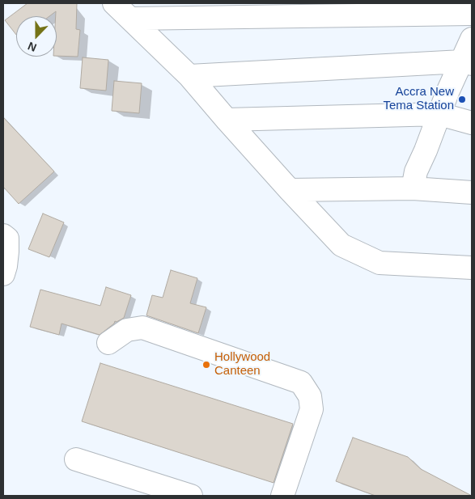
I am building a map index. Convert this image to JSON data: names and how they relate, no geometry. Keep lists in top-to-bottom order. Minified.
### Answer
{"places":["Accra New Tema Station","Hollywood Canteen"],"north":"bottom"}
